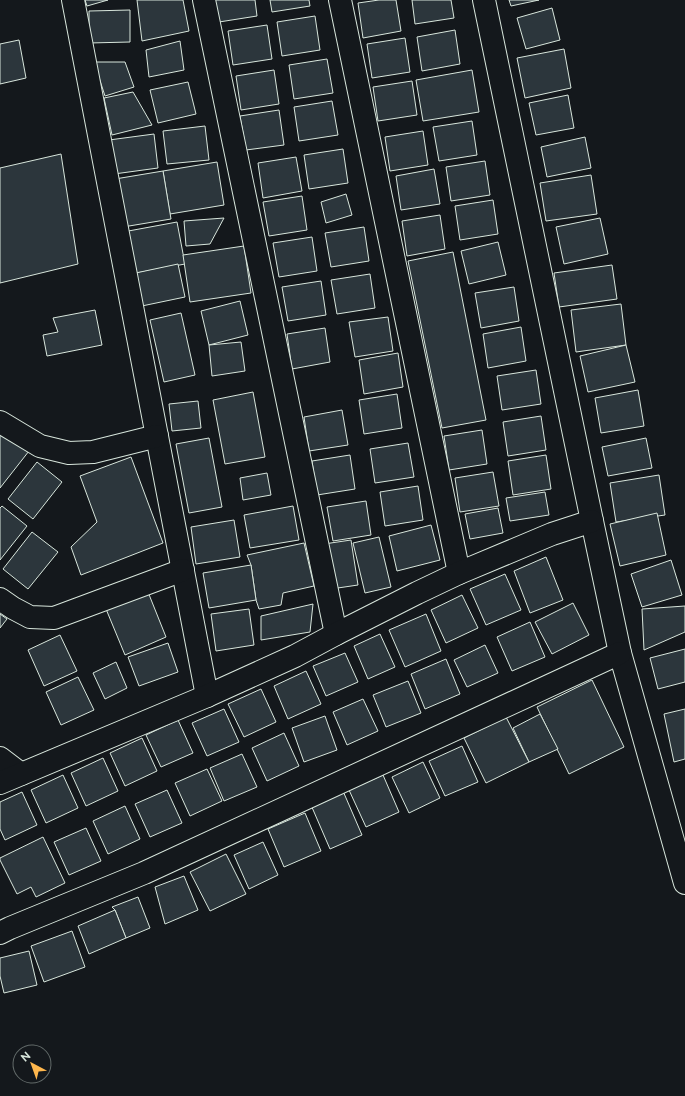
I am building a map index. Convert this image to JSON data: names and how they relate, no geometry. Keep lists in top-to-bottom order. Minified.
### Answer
{"north":"top left"}
